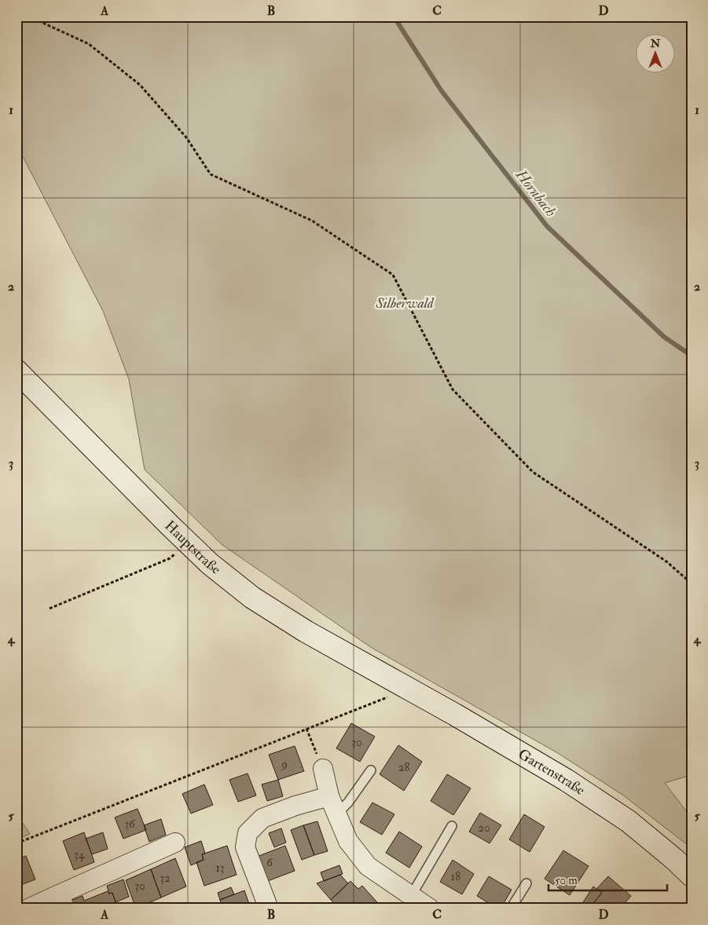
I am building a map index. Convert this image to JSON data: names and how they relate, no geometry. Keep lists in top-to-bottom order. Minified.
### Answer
{"streets":{"main road":["Hauptstraße","Gartenstraße"]},"crossings":[["Hauptstraße","Gartenstraße"]],"water":["Hornbach"],"parks":["Silberwald"],"house_numbers":["30","9","28","36","20","34","6","13","18","32","30"],"scale_bar":"50 m","north":"top","grid":{"columns":["A","B","C","D"],"rows":["1","2","3","4","5"]}}
